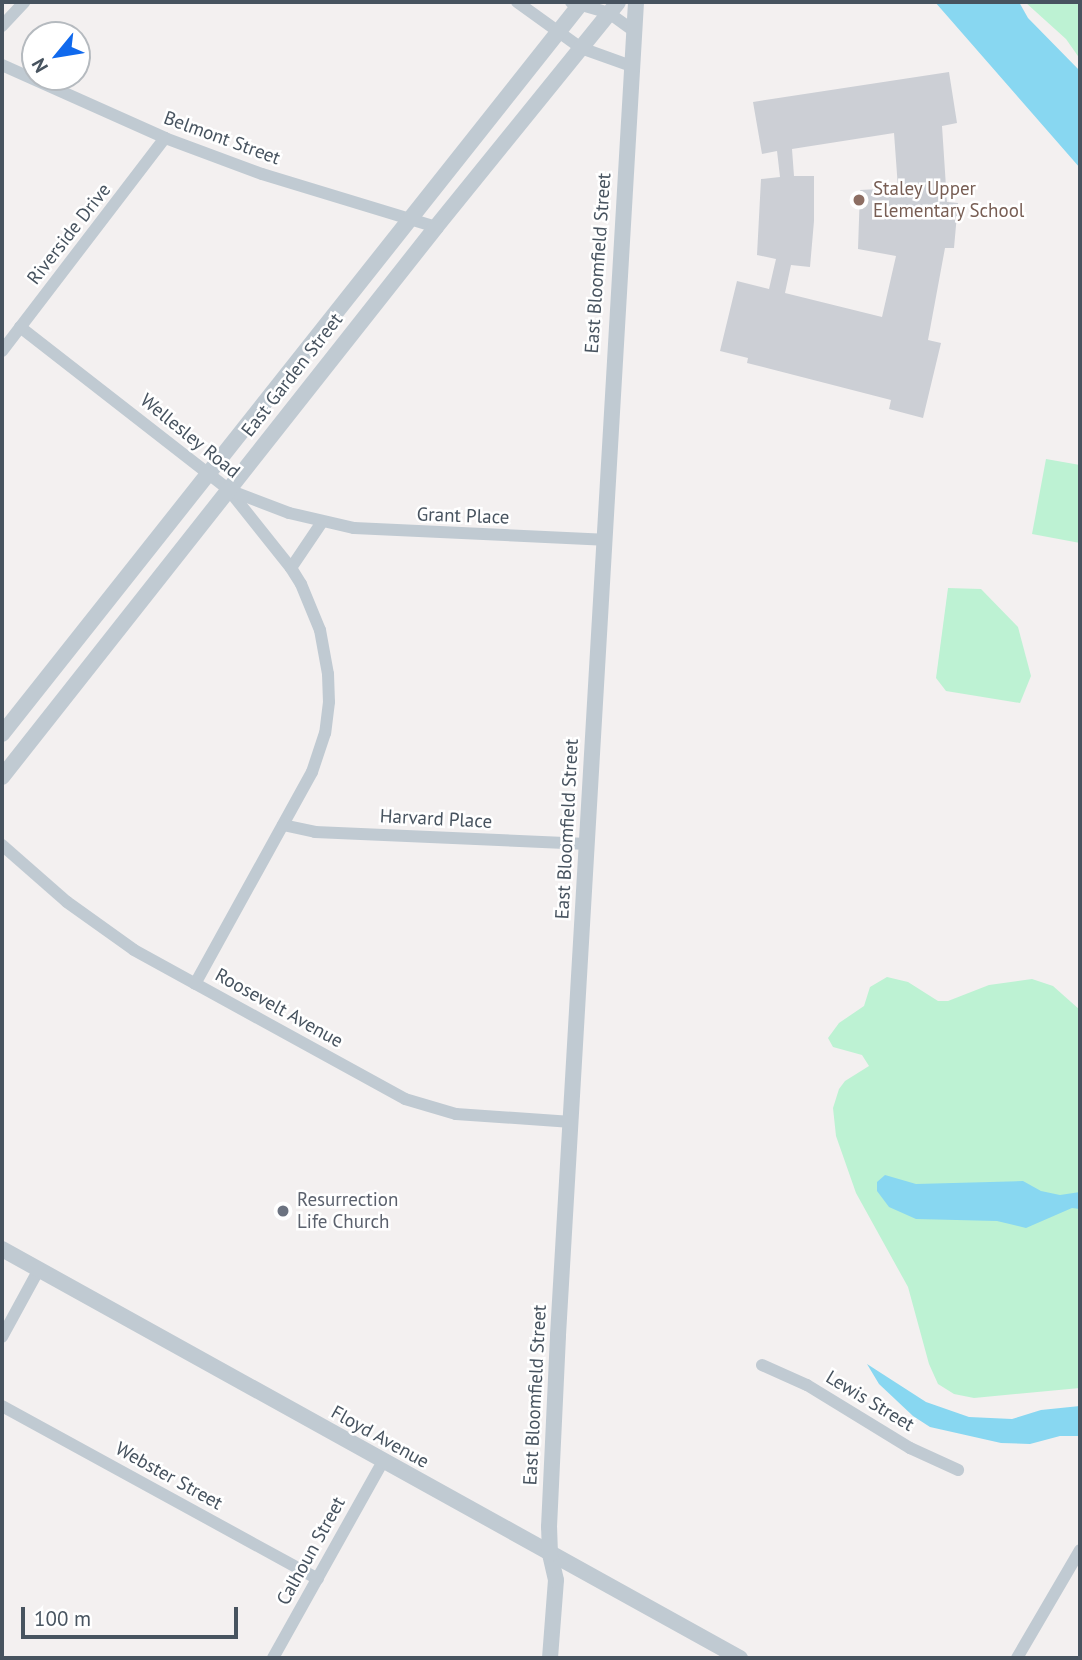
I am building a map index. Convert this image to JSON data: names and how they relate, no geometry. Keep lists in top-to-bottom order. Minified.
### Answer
{"streets":{"street":["Belmont Street","Riverside Drive","East Bloomfield Street","East Garden Street","Wellesley Road","Grant Place","Harvard Place","Roosevelt Avenue","Lewis Street","Floyd Avenue","Webster Street","Calhoun Street"]},"crossings":[["Belmont Street","Riverside Drive"],["Belmont Street","East Garden Street"],["Riverside Drive","Wellesley Road"],["East Bloomfield Street","Grant Place"],["East Bloomfield Street","Harvard Place"],["East Bloomfield Street","Roosevelt Avenue"],["East Bloomfield Street","Floyd Avenue"],["East Garden Street","Wellesley Road"],["East Garden Street","Grant Place"],["Wellesley Road","Grant Place"],["Wellesley Road","Harvard Place"],["Wellesley Road","Roosevelt Avenue"],["Floyd Avenue","Calhoun Street"],["Webster Street","Calhoun Street"]],"places":["Staley Upper Elementary School","Resurrection Life Church"],"scale_bar":"100 m","north":"bottom left"}
